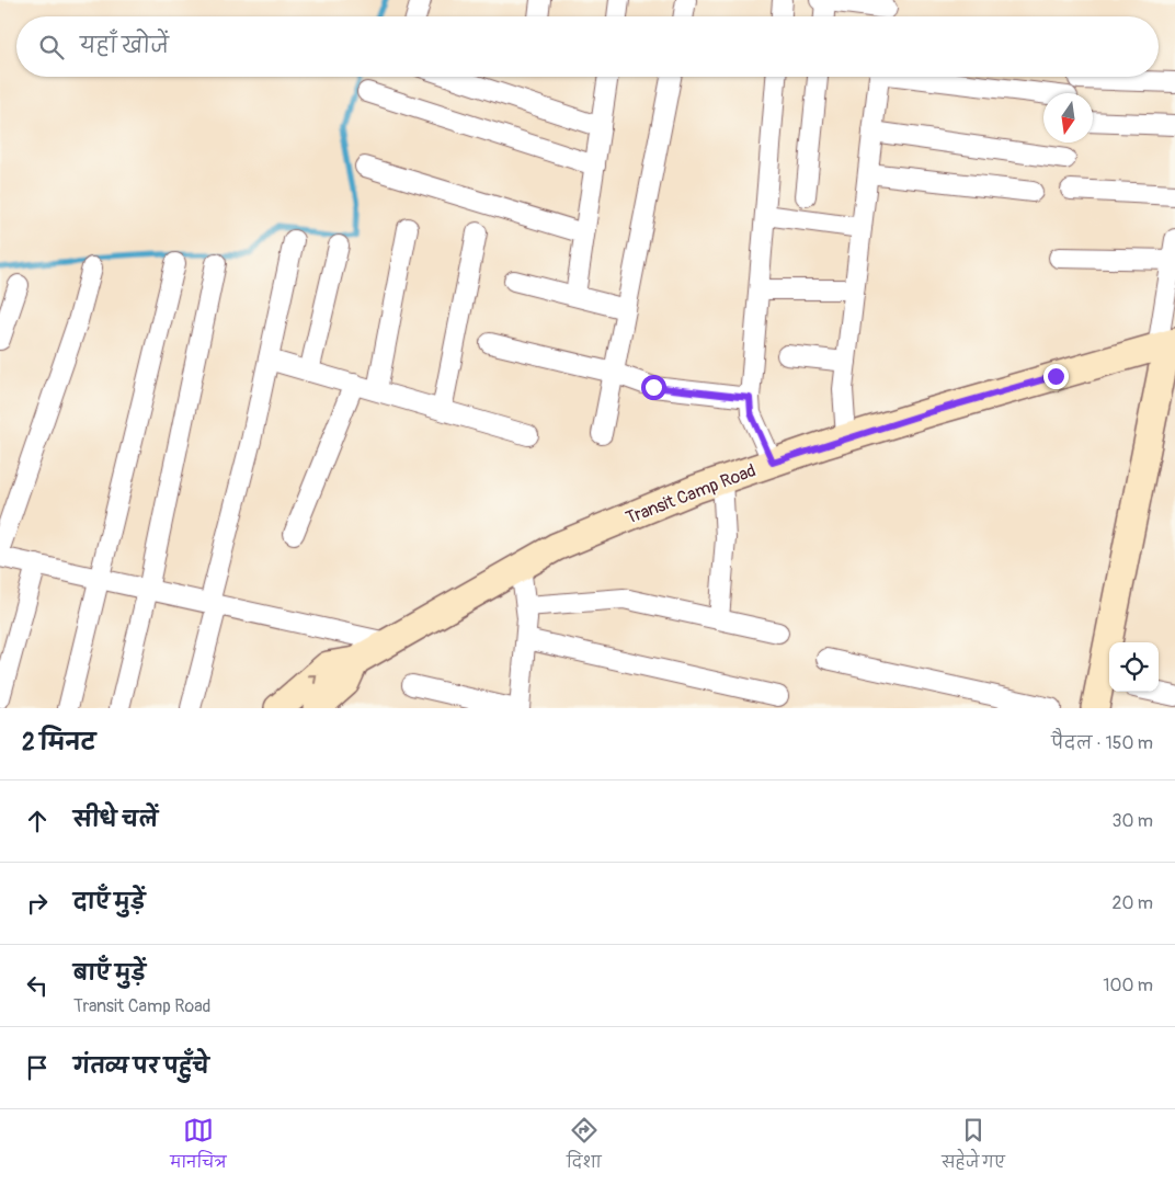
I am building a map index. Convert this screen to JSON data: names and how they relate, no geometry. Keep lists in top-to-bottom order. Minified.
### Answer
{"streets":{"main road":["Transit Camp Road"]},"north":"bottom","page":{"search":"यहाँ खोजें","heading":["2 मिनट","पैदल · 150 m"],"list":[["सीधे चलें","30 m"],["दाएँ मुड़ें","20 m"],["बाएँ मुड़ें","Transit Camp Road","100 m"],"गंतव्य पर पहुँचे"],"nav":["मानचित्र","दिशा","सहेजे गए"]}}
